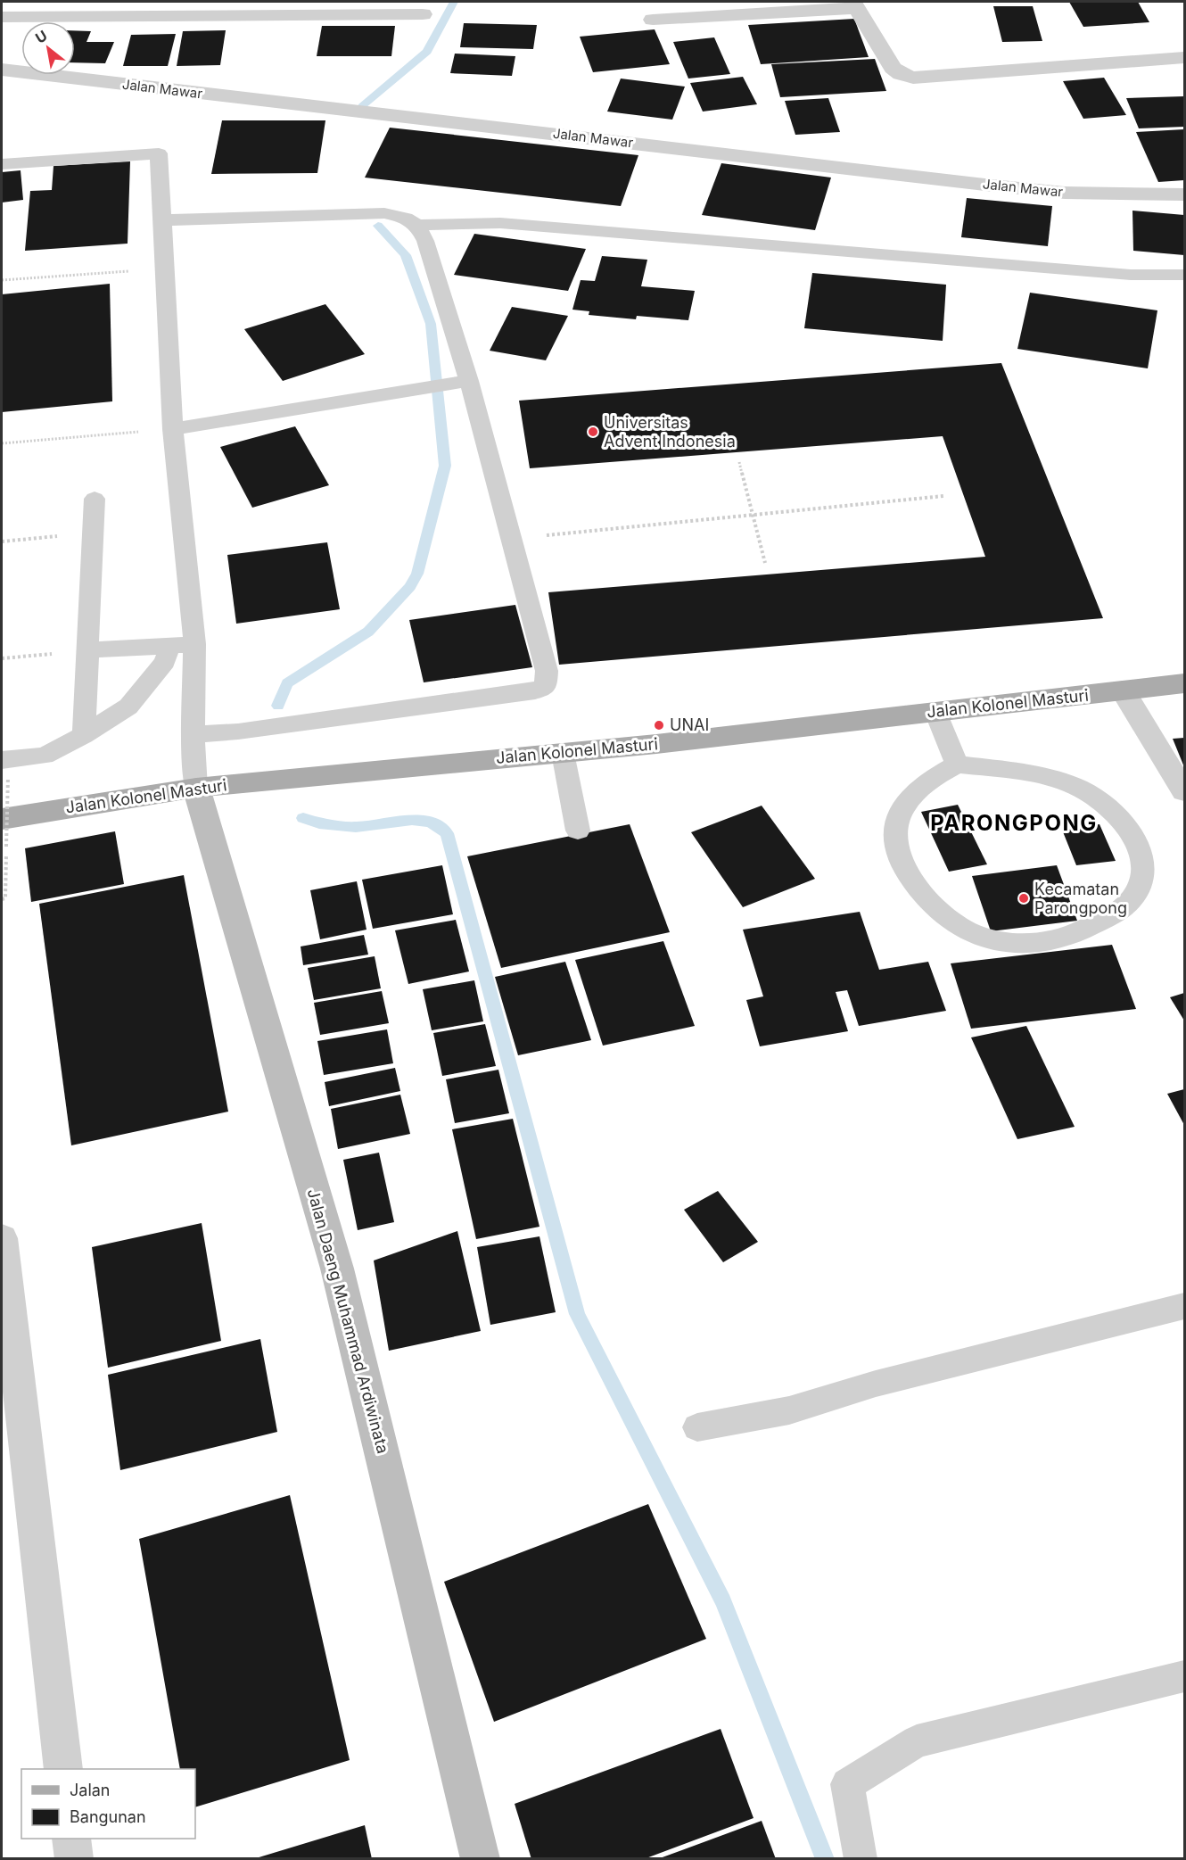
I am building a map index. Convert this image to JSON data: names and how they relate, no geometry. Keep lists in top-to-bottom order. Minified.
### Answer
{"streets":{"main road":["Jalan Kolonel Masturi","Jalan Daeng Muhammad Ardiwinata"],"street":["Jalan Mawar"]},"crossings":[["Jalan Kolonel Masturi","Jalan Daeng Muhammad Ardiwinata"]],"districts":["PARONGPONG"],"places":["Universitas Advent Indonesia","UNAI","Kecamatan Parongpong"],"legend":["Jalan","Bangunan"],"north":"top left"}
